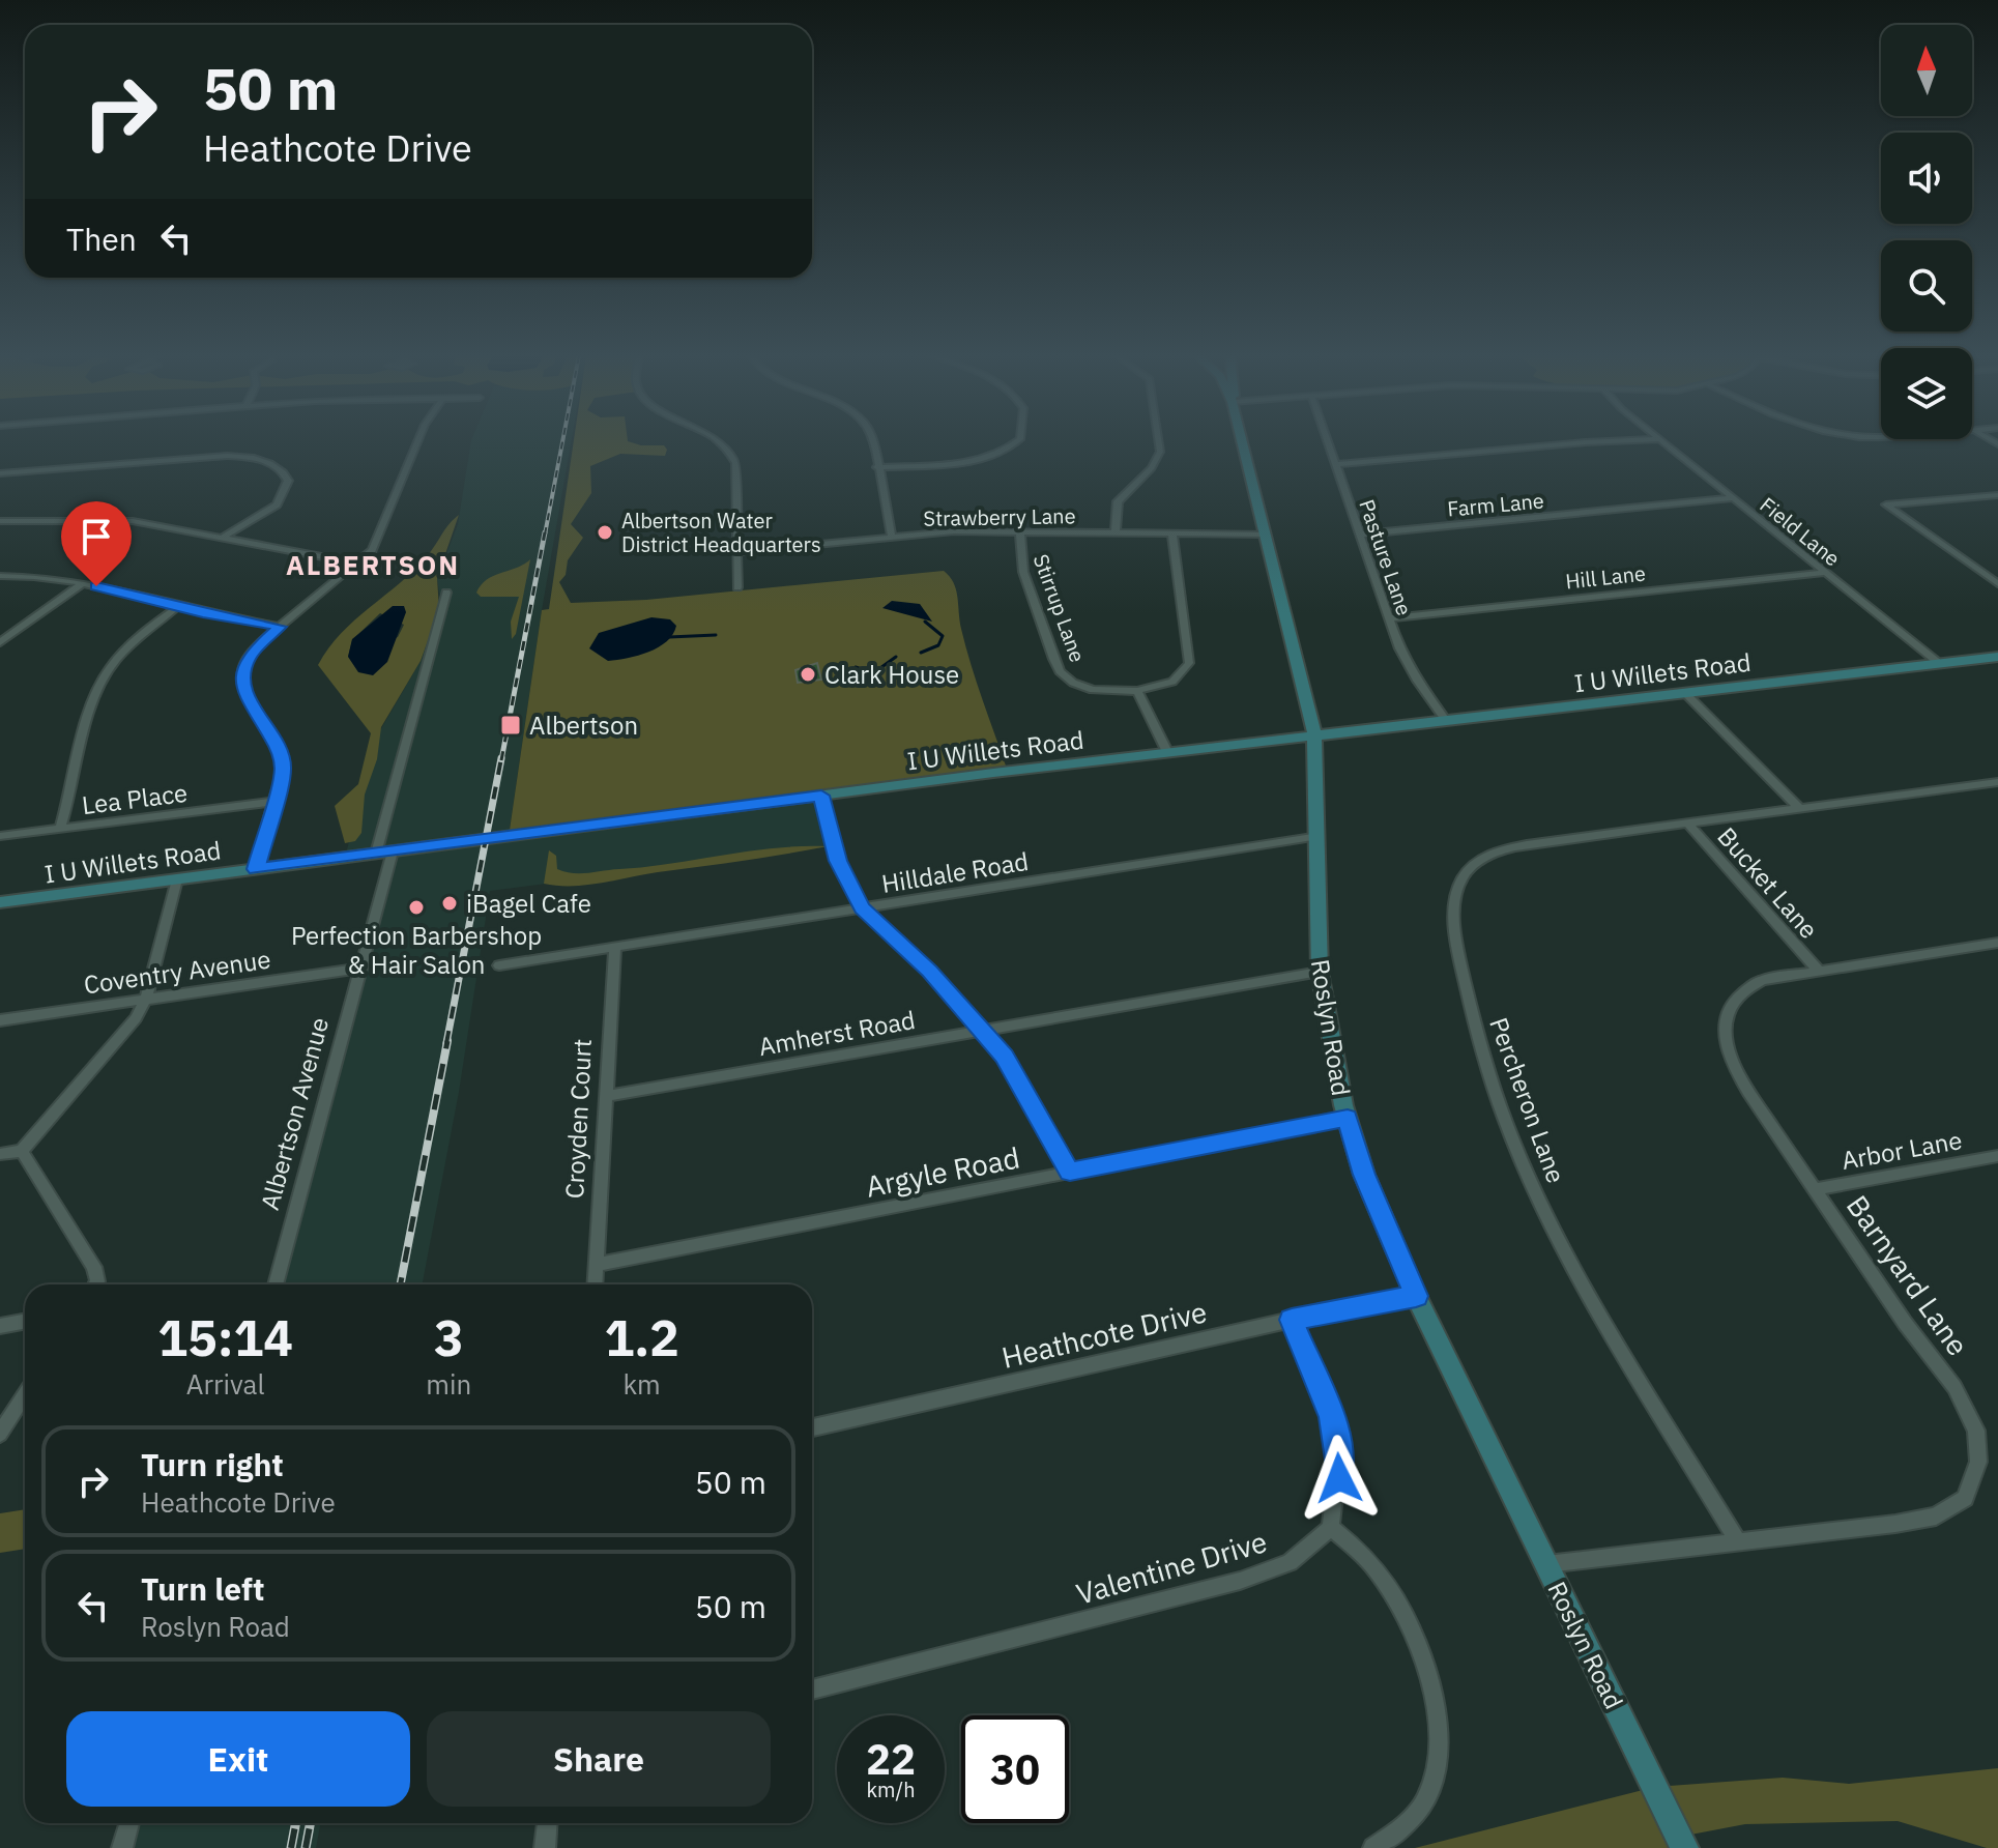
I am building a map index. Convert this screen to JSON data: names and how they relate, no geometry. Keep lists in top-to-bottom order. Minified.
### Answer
{"streets":{"main road":["I U Willets Road","Roslyn Road"],"street":["Farm Lane","Strawberry Lane","Field Lane","Pasture Lane","Hill Lane","Stirrup Lane","Lea Place","Hilldale Road","Bucket Lane","Coventry Avenue","Amherst Road","Percheron Lane","Albertson Avenue","Croyden Court","Arbor Lane","Argyle Road","Barnyard Lane","Heathcote Drive","Valentine Drive"]},"crossings":[["Farm Lane","Field Lane"],["Farm Lane","Pasture Lane"],["Strawberry Lane","Stirrup Lane"],["Strawberry Lane","Roslyn Road"],["Field Lane","Hill Lane"],["Field Lane","I U Willets Road"],["Pasture Lane","Hill Lane"],["Pasture Lane","I U Willets Road"],["I U Willets Road","Roslyn Road"],["I U Willets Road","Albertson Avenue"],["Hilldale Road","Roslyn Road"],["Hilldale Road","Croyden Court"],["Bucket Lane","Percheron Lane"],["Bucket Lane","Barnyard Lane"],["Coventry Avenue","Albertson Avenue"],["Roslyn Road","Amherst Road"],["Roslyn Road","Argyle Road"],["Roslyn Road","Barnyard Lane"],["Roslyn Road","Heathcote Drive"],["Amherst Road","Croyden Court"],["Percheron Lane","Barnyard Lane"],["Croyden Court","Argyle Road"],["Arbor Lane","Barnyard Lane"]],"districts":["ALBERTSON"],"places":{"other":["Albertson Water District Headquarters","Clark House","iBagel Cafe","Perfection Barbershop & Hair Salon"],"transit":["Albertson"]},"north":"top","page":{"turn":["50 m","Heathcote Drive"],"then":"Then","eta":["15:14","Arrival","3","min","1.2","km"],"list":[{"name":"Turn right","note":"Heathcote Drive","value":"50 m"},{"name":"Turn left","note":"Roslyn Road","value":"50 m"}],"buttons":["Exit","Share"],"speed":"22 km/h","limit":"30"}}
